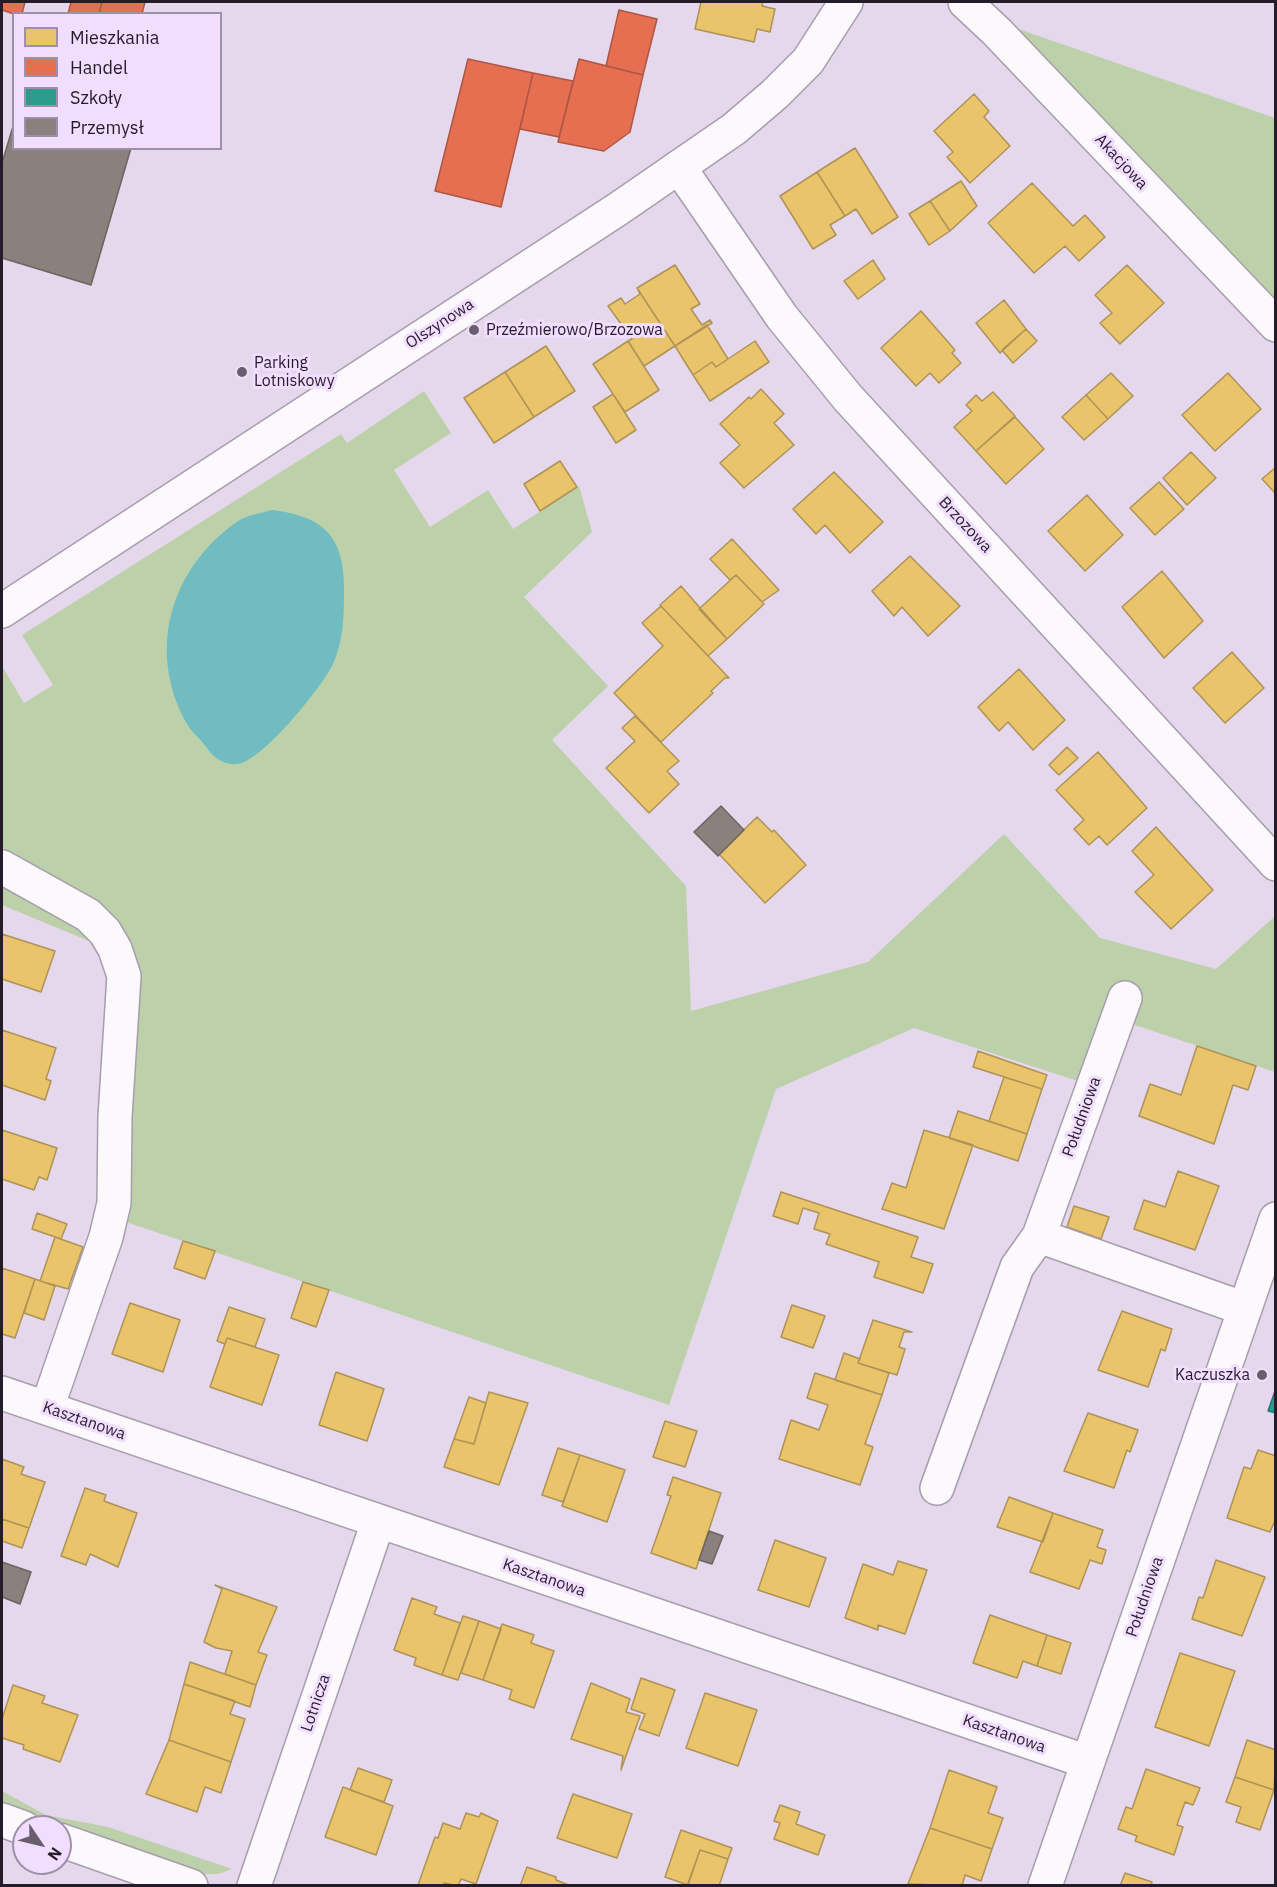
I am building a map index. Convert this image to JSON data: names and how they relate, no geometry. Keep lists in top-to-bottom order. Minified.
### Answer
{"streets":{"street":["Akacjowa","Olszynowa","Brzozowa","Południowa","Kasztanowa","Lotnicza"]},"crossings":[["Olszynowa","Brzozowa"],["Południowa","Kasztanowa"],["Kasztanowa","Lotnicza"]],"places":["Przeźmierowo/Brzozowa","Parking Lotniskowy","Kaczuszka"],"legend":["Mieszkania","Handel","Szkoły","Przemysł"],"north":"bottom right"}
